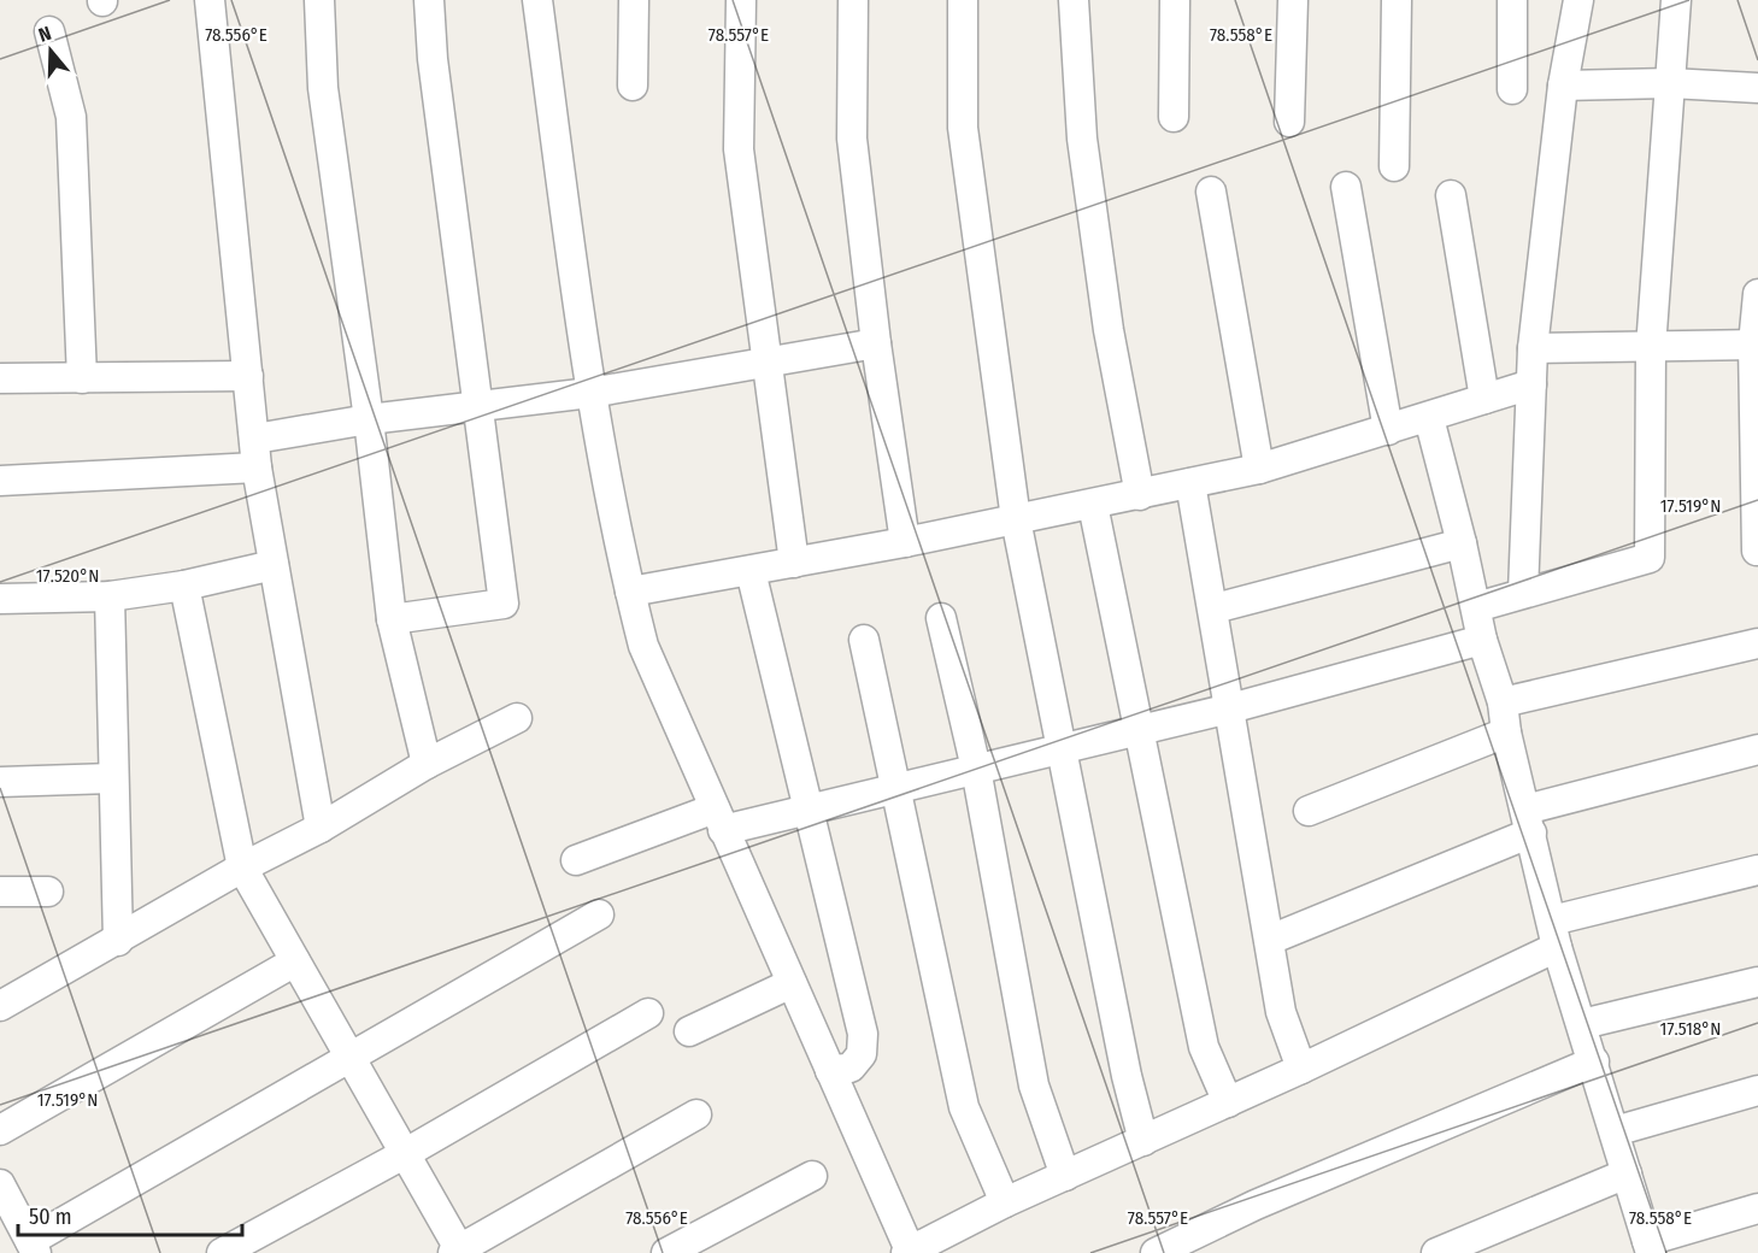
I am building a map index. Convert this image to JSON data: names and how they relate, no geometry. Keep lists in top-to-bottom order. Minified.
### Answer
{"scale_bar":"50 m","north":"top","coordinates":["78.557°E","78.556°E","78.558°E","17.519°N","17.520°N","17.518°N"]}
